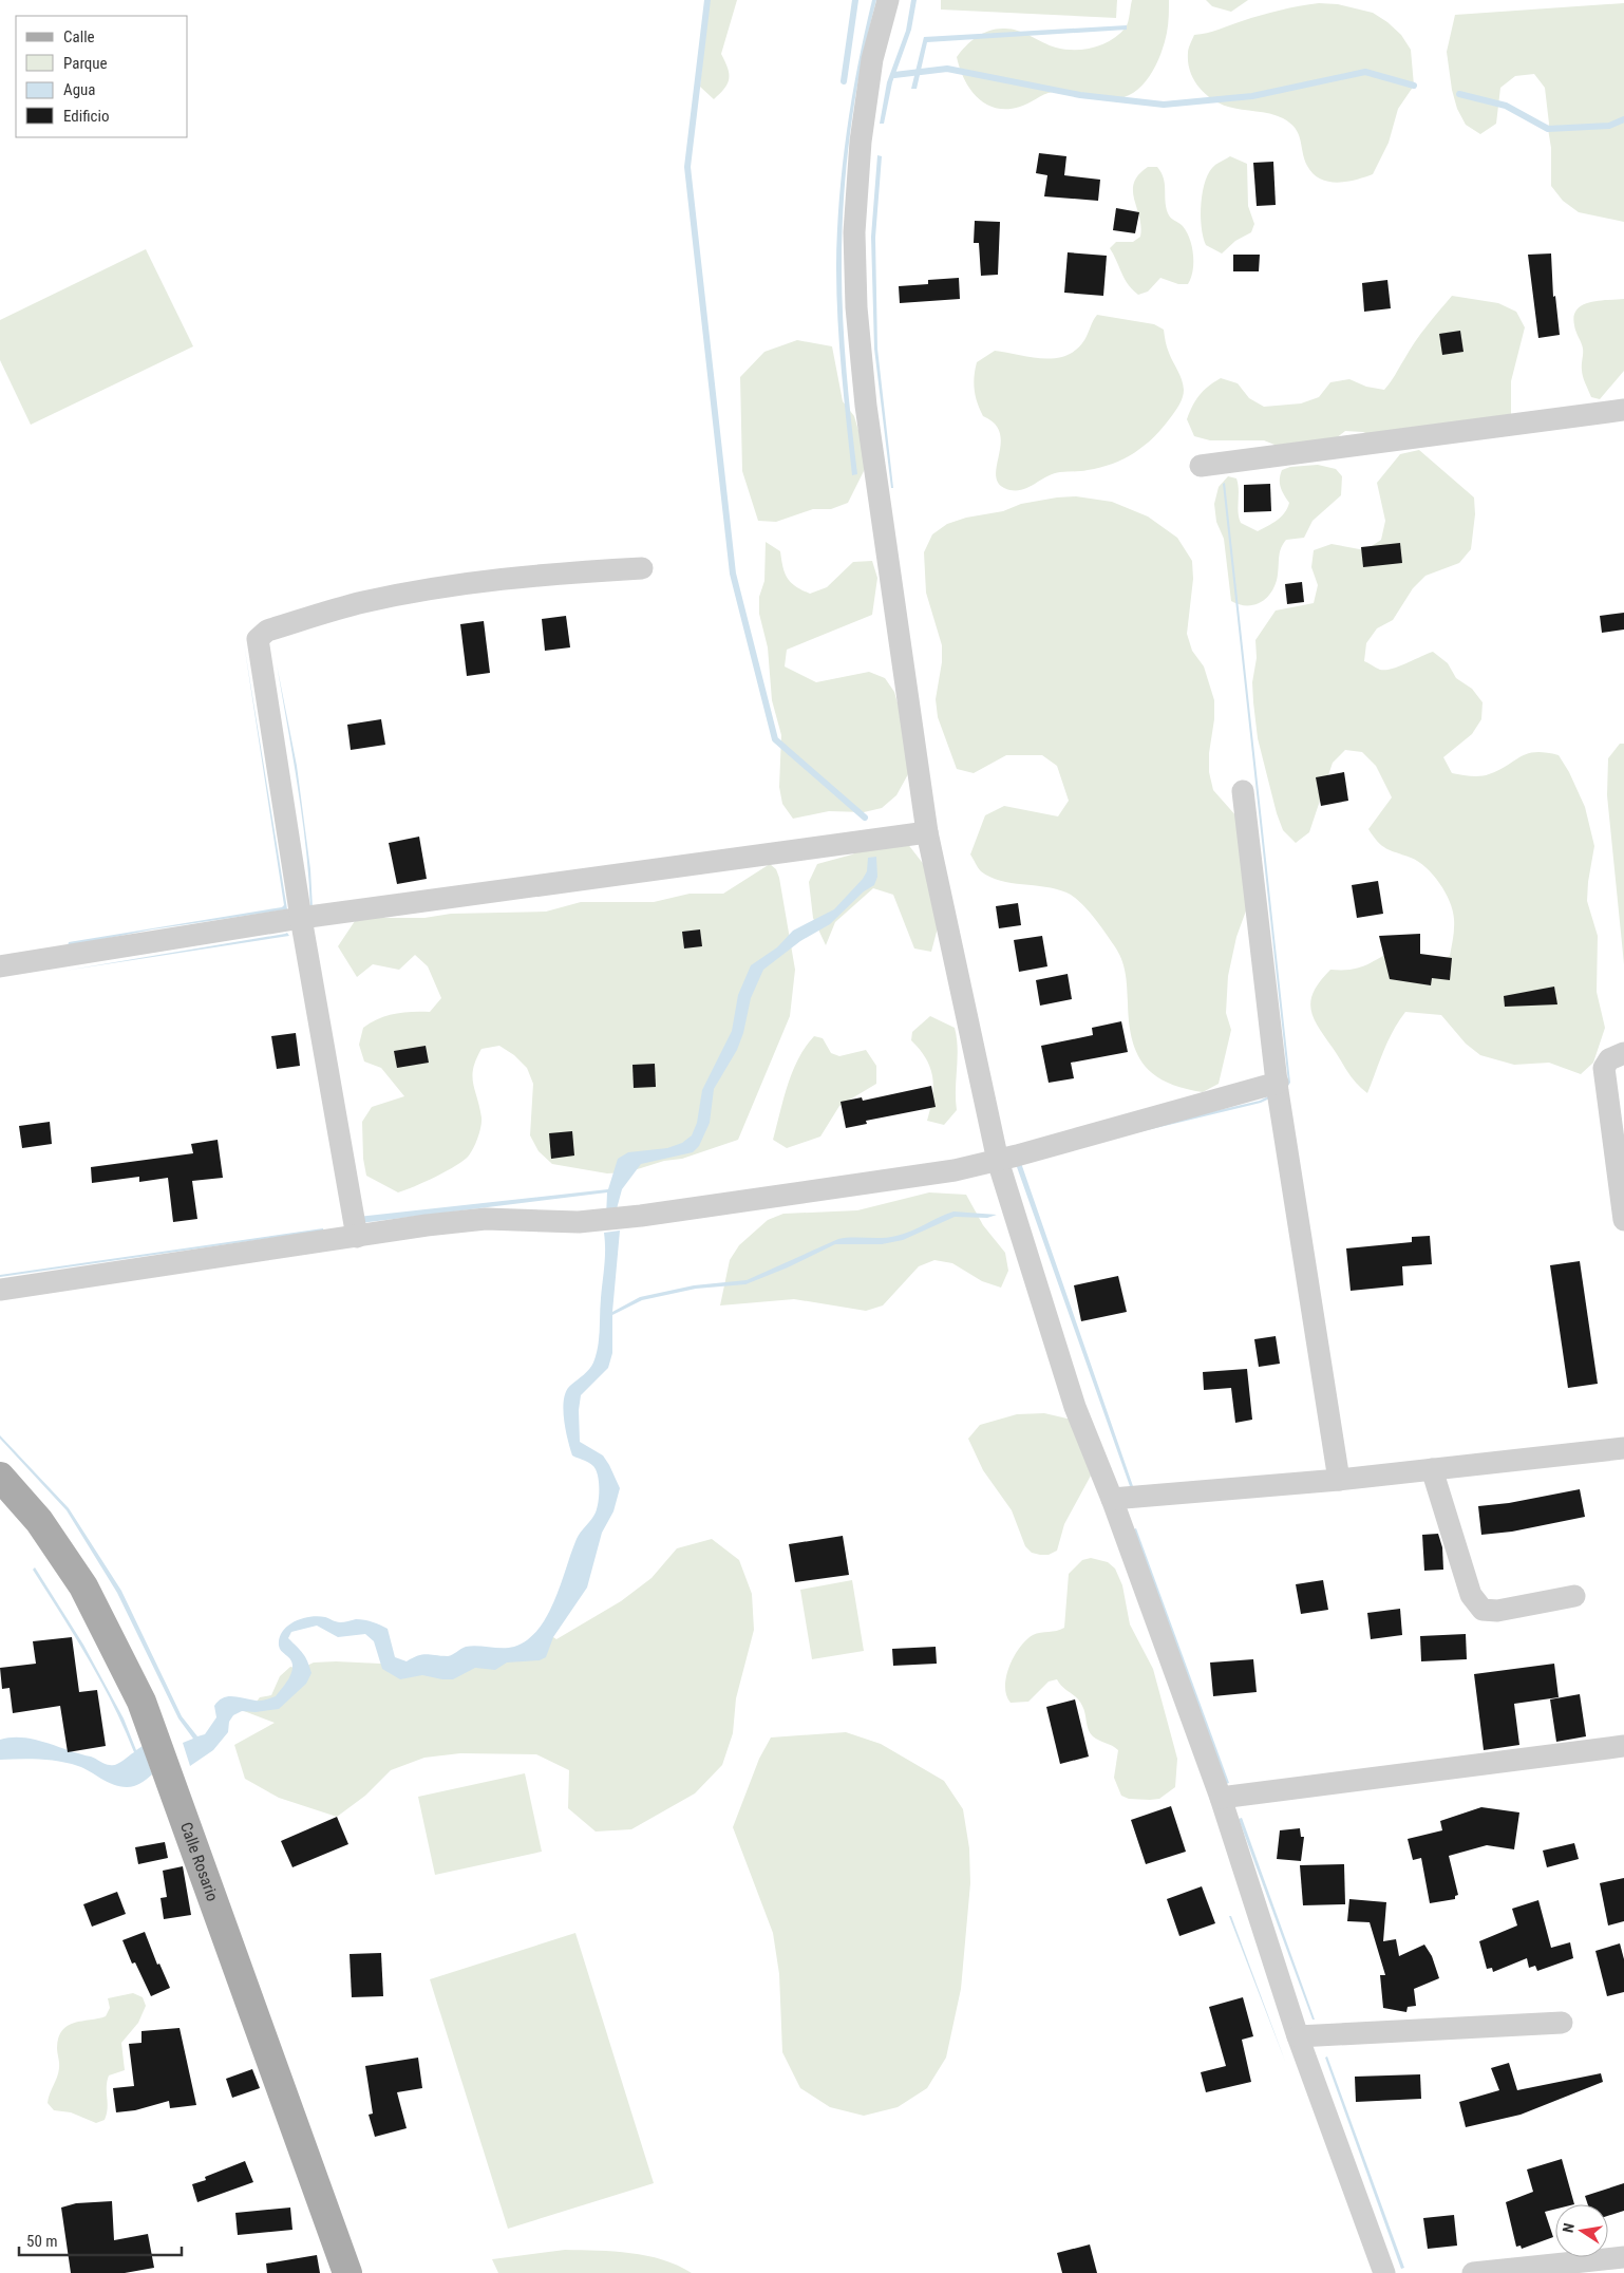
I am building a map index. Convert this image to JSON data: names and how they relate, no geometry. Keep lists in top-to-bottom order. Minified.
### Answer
{"streets":{"main road":["Calle Rosario"]},"legend":["Calle","Parque","Agua","Edificio"],"scale_bar":"50 m","north":"left"}
